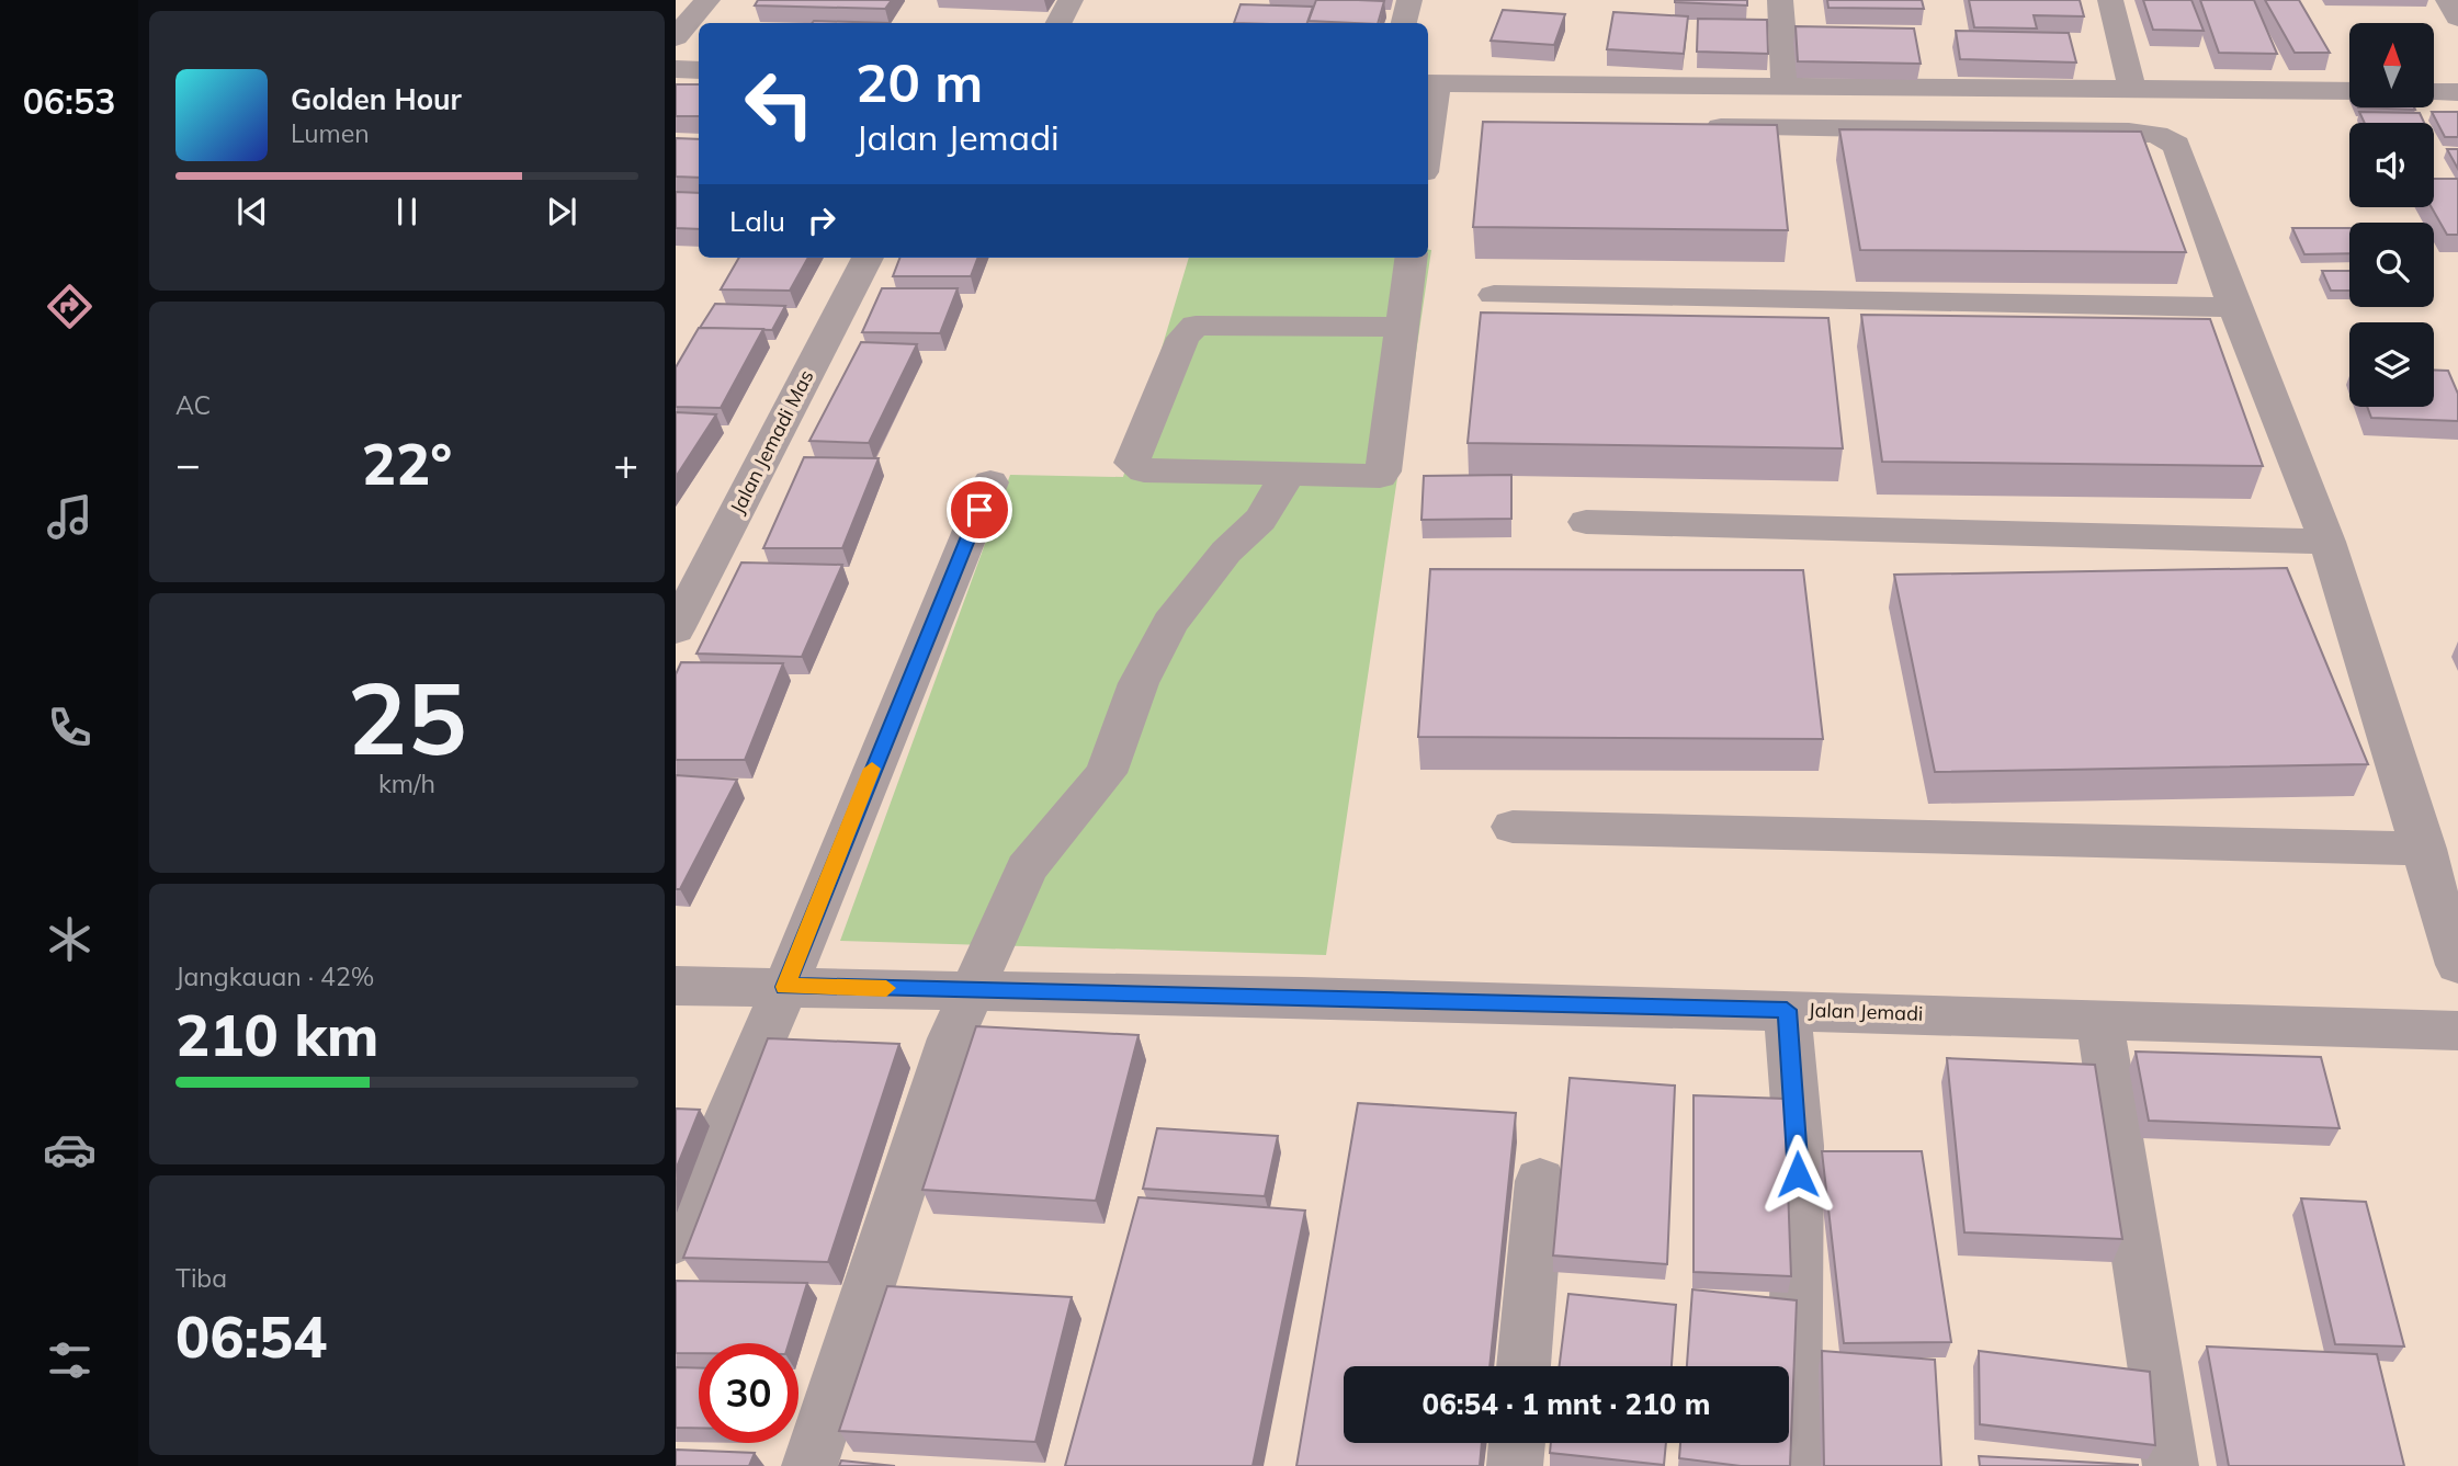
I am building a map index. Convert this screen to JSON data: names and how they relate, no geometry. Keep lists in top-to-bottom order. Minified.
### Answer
{"streets":{"street":["Jalan Jemadi Mas","Jalan Jemadi"]},"north":"top","page":{"tabs":"06:53","turn":["20 m","Jalan Jemadi"],"song":["Golden Hour","Lumen"],"then":"Lalu","tile":["AC",["25","km/h"],["Jangkauan · 42%","210 km"],["Tiba","06:54"]],"heat":["−","22°","+"],"limit":"30","trip":"06:54 · 1 mnt · 210 m"}}
